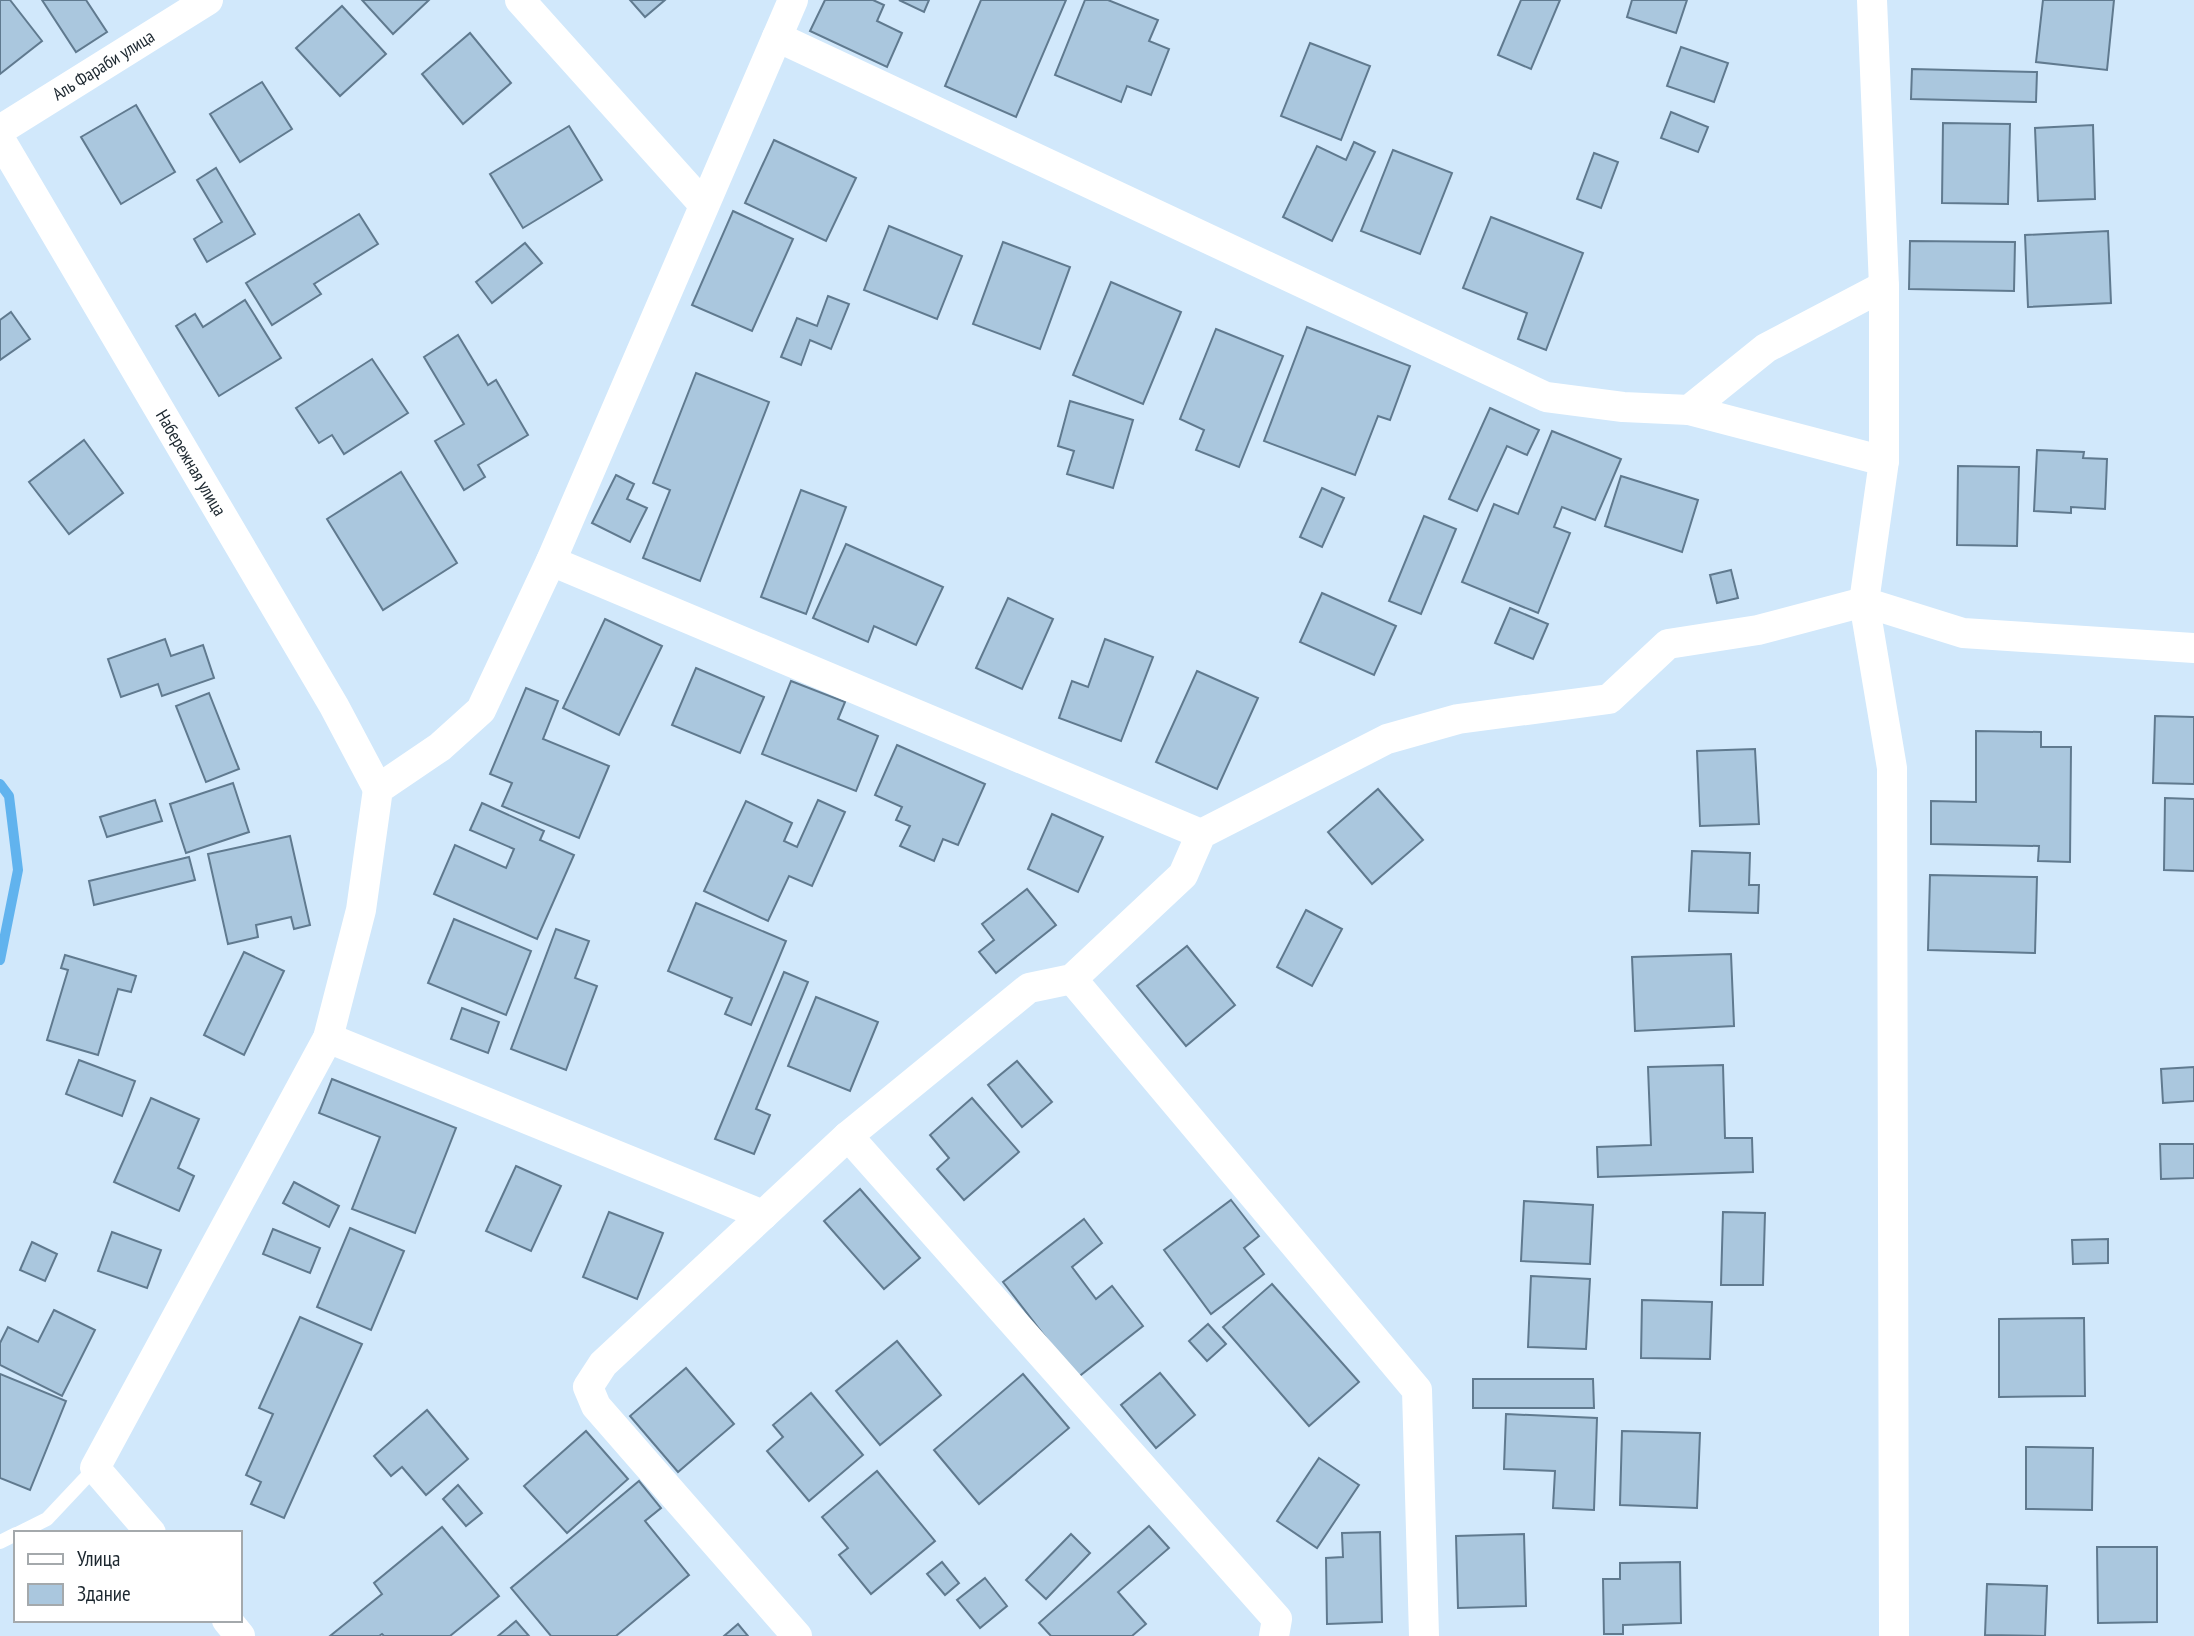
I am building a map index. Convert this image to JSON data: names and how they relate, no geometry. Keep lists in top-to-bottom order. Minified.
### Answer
{"streets":{"street":["Аль Фараби улица","Набережная улица"]},"legend":["Улица","Здание"]}
